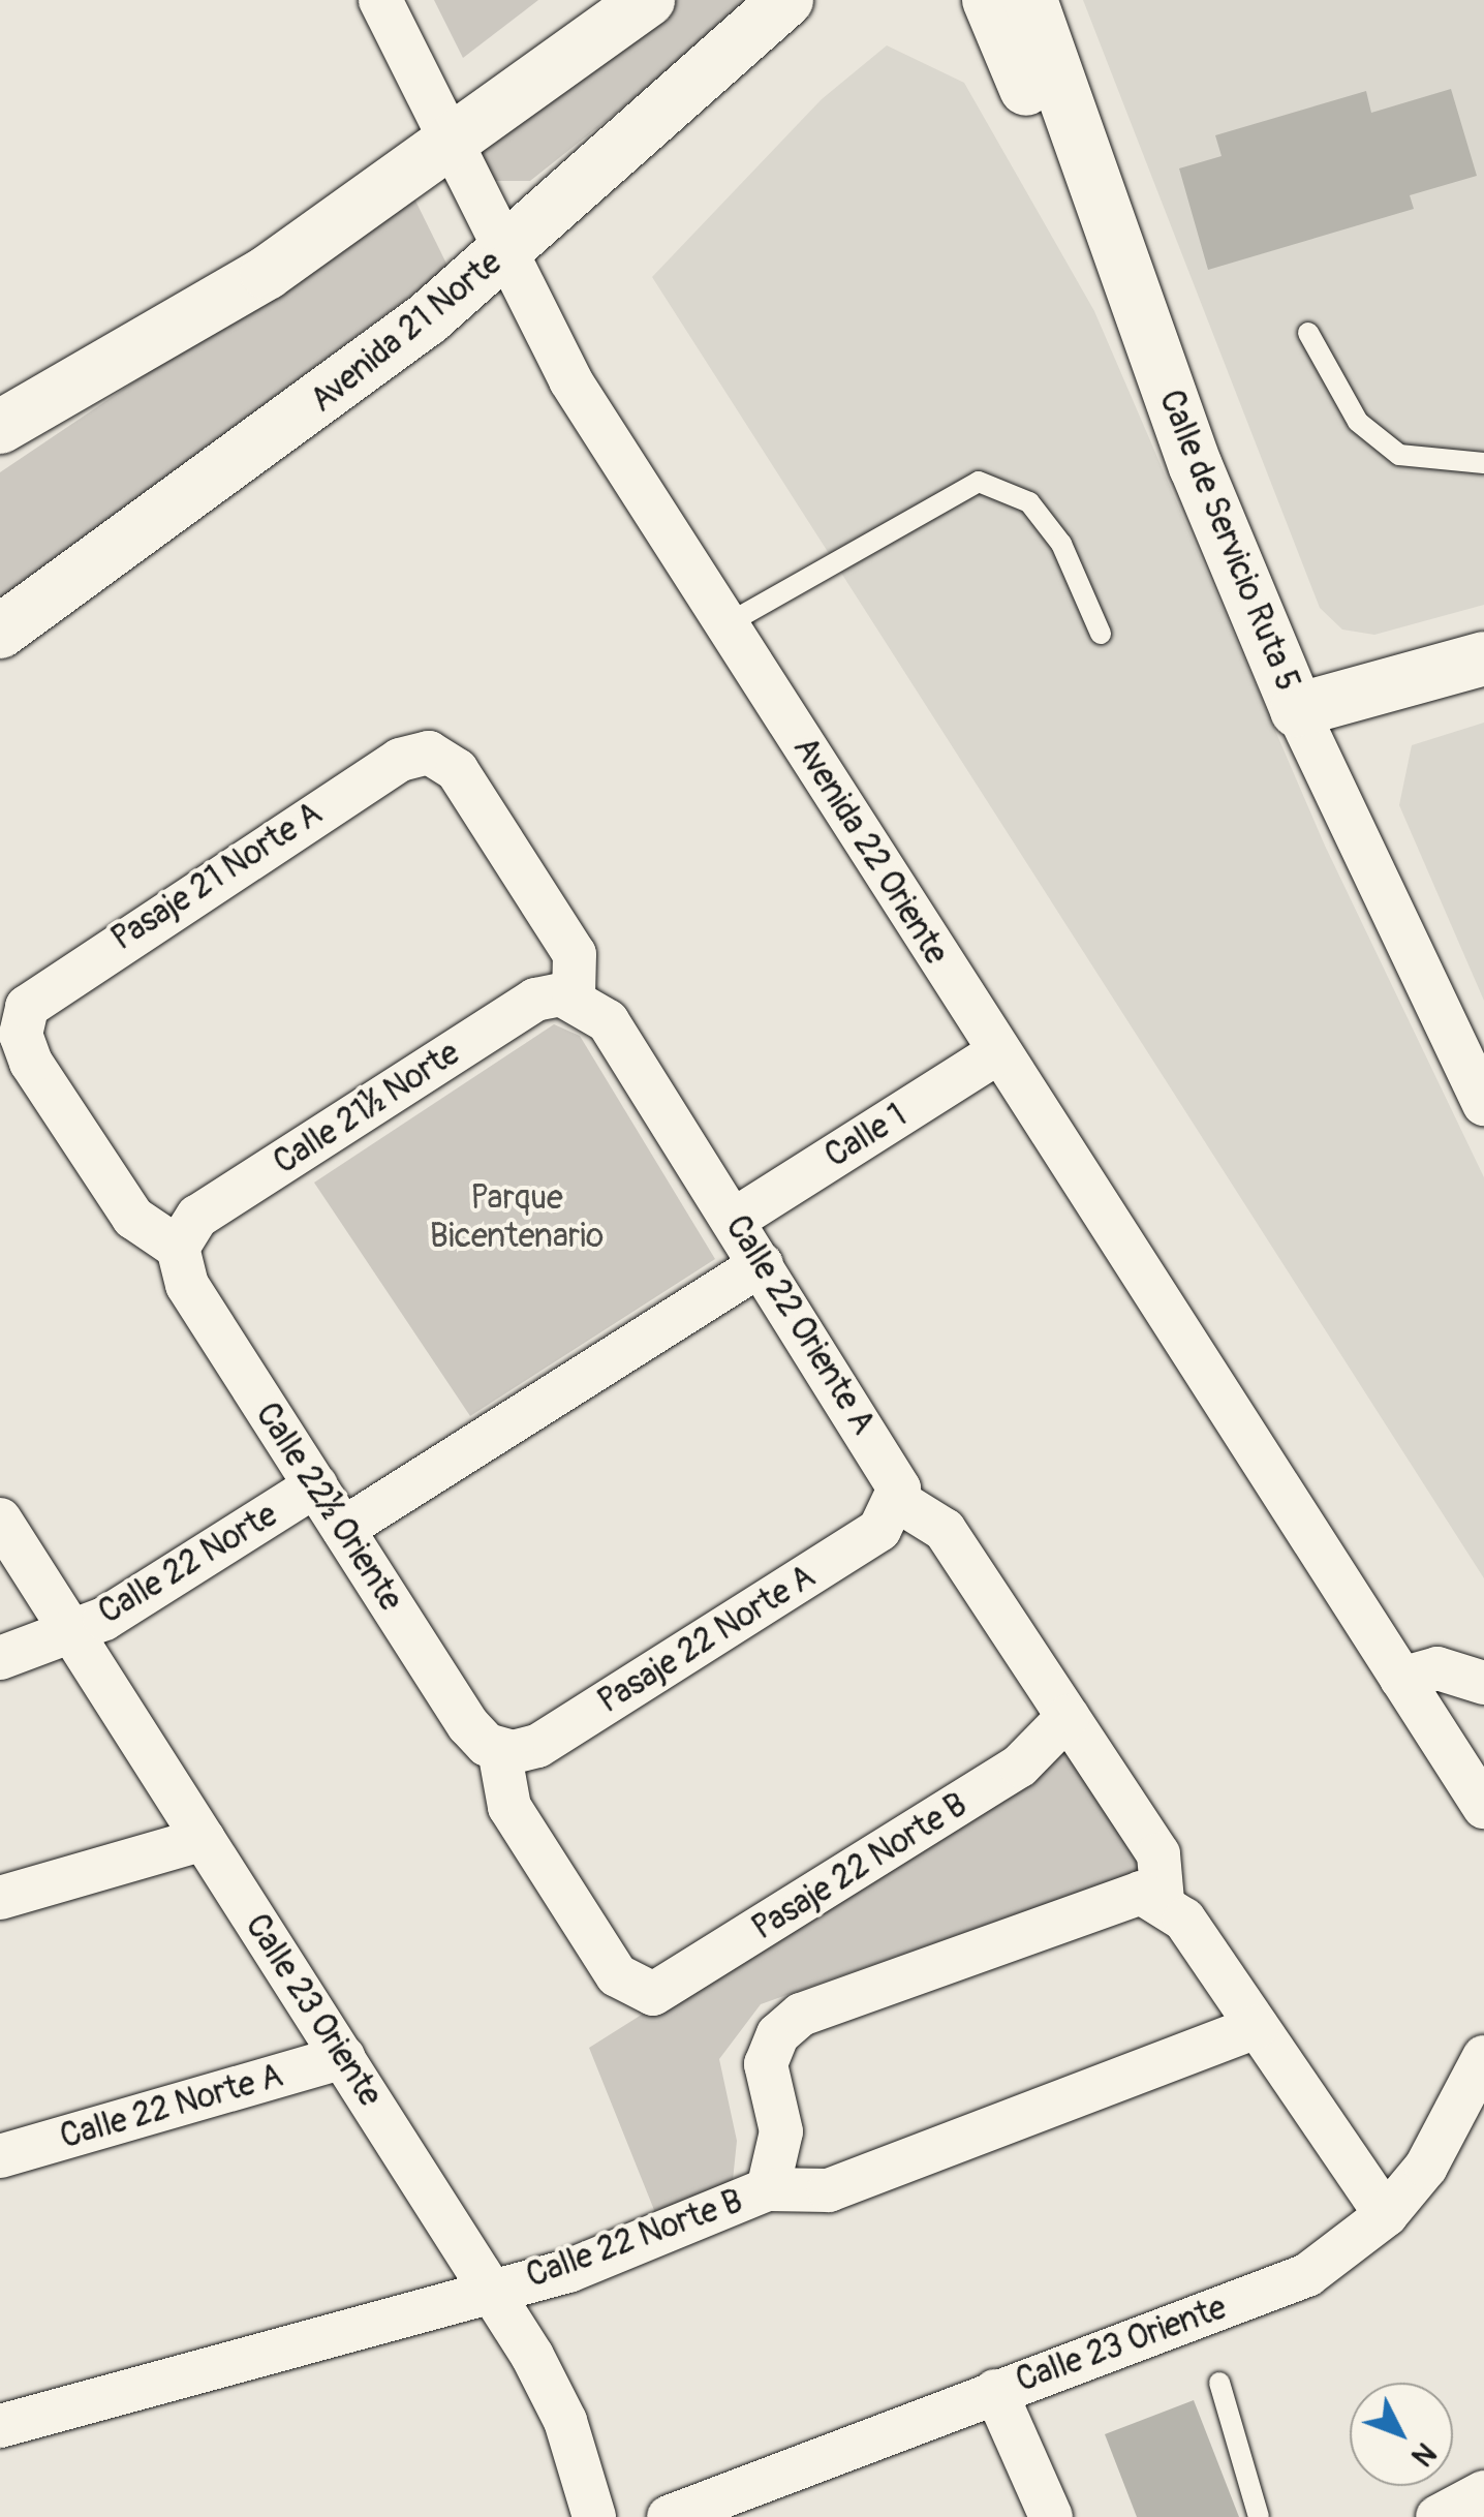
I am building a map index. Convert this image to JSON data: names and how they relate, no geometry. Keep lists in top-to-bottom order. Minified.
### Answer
{"streets":{"street":["Avenida 21 Norte","Calle de Servicio Ruta 5","Avenida 22 Oriente","Pasaje 21 Norte A","Calle 21½ Norte","Calle 1","Calle 22 Oriente A","Calle 22½ Oriente","Calle 22 Norte","Pasaje 22 Norte A","Pasaje 22 Norte B","Calle 23 Oriente","Calle 22 Norte A","Calle 22 Norte B"]},"crossings":[["Avenida 21 Norte","Avenida 22 Oriente"],["Avenida 22 Oriente","Calle 1"],["Pasaje 21 Norte A","Calle 21½ Norte"],["Pasaje 21 Norte A","Calle 22 Oriente A"],["Pasaje 21 Norte A","Calle 22½ Oriente"],["Calle 21½ Norte","Calle 22 Oriente A"],["Calle 21½ Norte","Calle 22½ Oriente"],["Calle 1","Calle 22 Oriente A"],["Calle 22 Oriente A","Pasaje 22 Norte A"],["Calle 22½ Oriente","Calle 22 Norte"],["Calle 22½ Oriente","Pasaje 22 Norte A"],["Calle 22½ Oriente","Pasaje 22 Norte B"],["Calle 22 Norte","Calle 23 Oriente"],["Pasaje 22 Norte A","Pasaje 22 Norte B"],["Calle 23 Oriente","Calle 22 Norte A"],["Calle 23 Oriente","Calle 22 Norte B"]],"parks":["Parque Bicentenario"],"north":"bottom right"}
